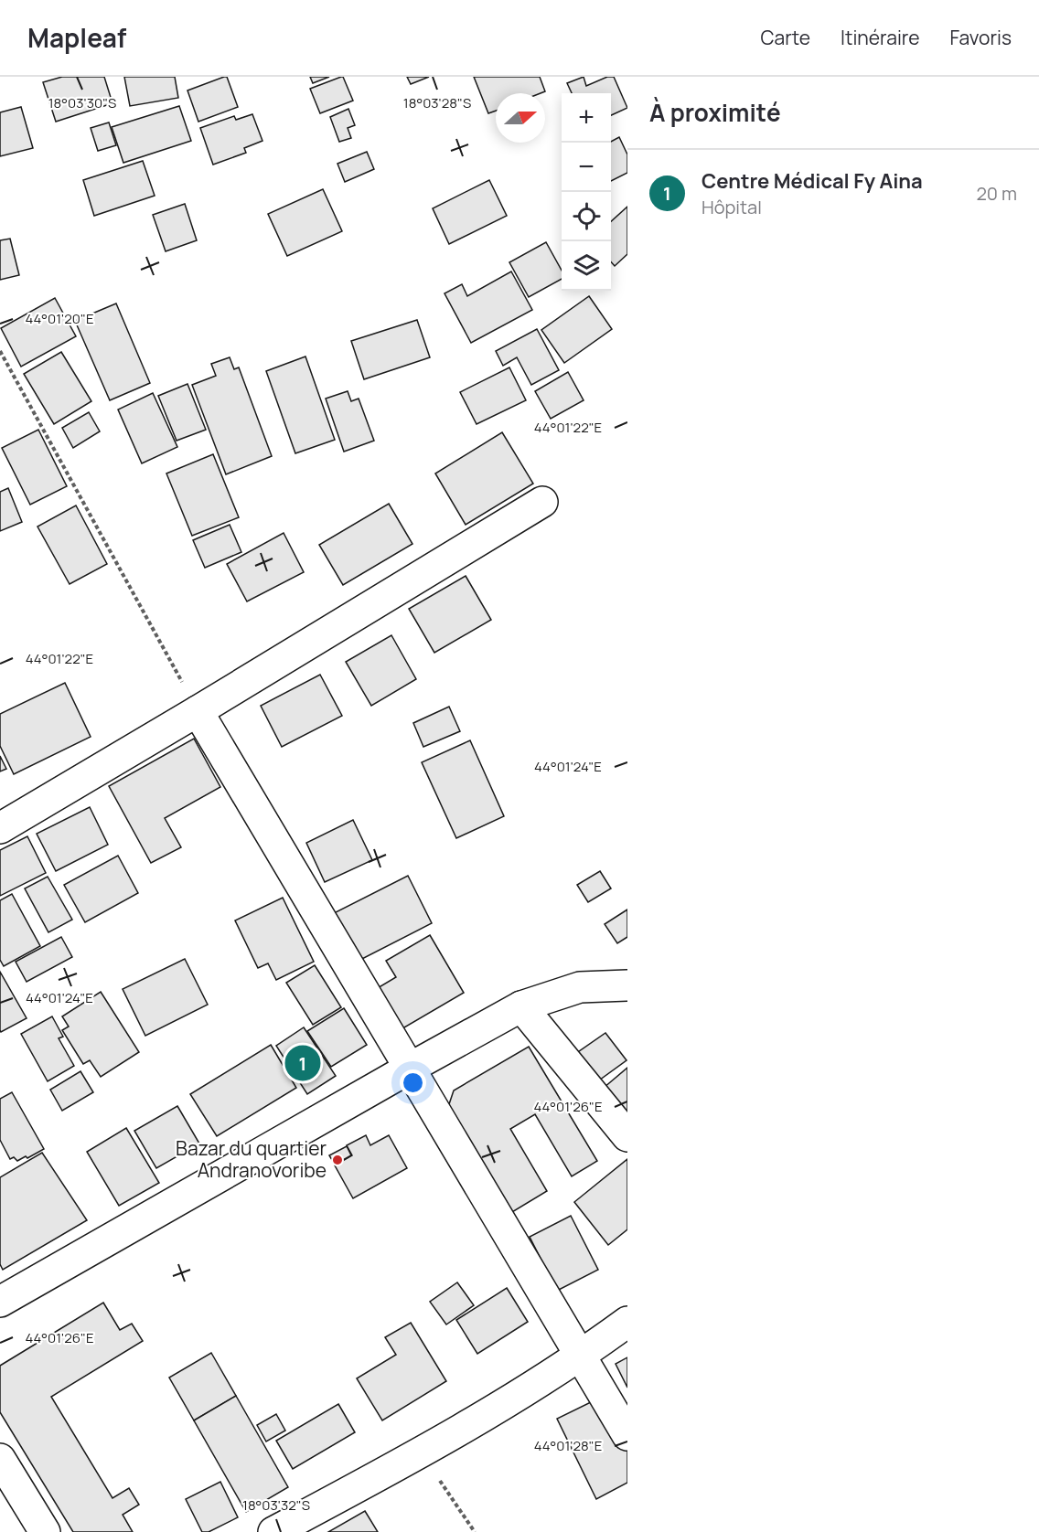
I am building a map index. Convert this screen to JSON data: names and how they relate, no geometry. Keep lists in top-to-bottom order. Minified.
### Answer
{"places":["Bazar du quartier Andranovoribe"],"north":"right","page":{"header":"Mapleaf","nav":["Carte","Itinéraire","Favoris"],"heading":"À proximité","map_buttons":["+","−"],"list":[{"mark":"1","name":"Centre Médical Fy Aina","note":"Hôpital","value":"20 m"}],"pins":"1"},"coordinates":["18°03'28\"S","18°03'30\"S","44°01'20\"E","44°01'22\"E","44°01'24\"E","44°01'26\"E","44°01'28\"E","18°03'32\"S"]}
